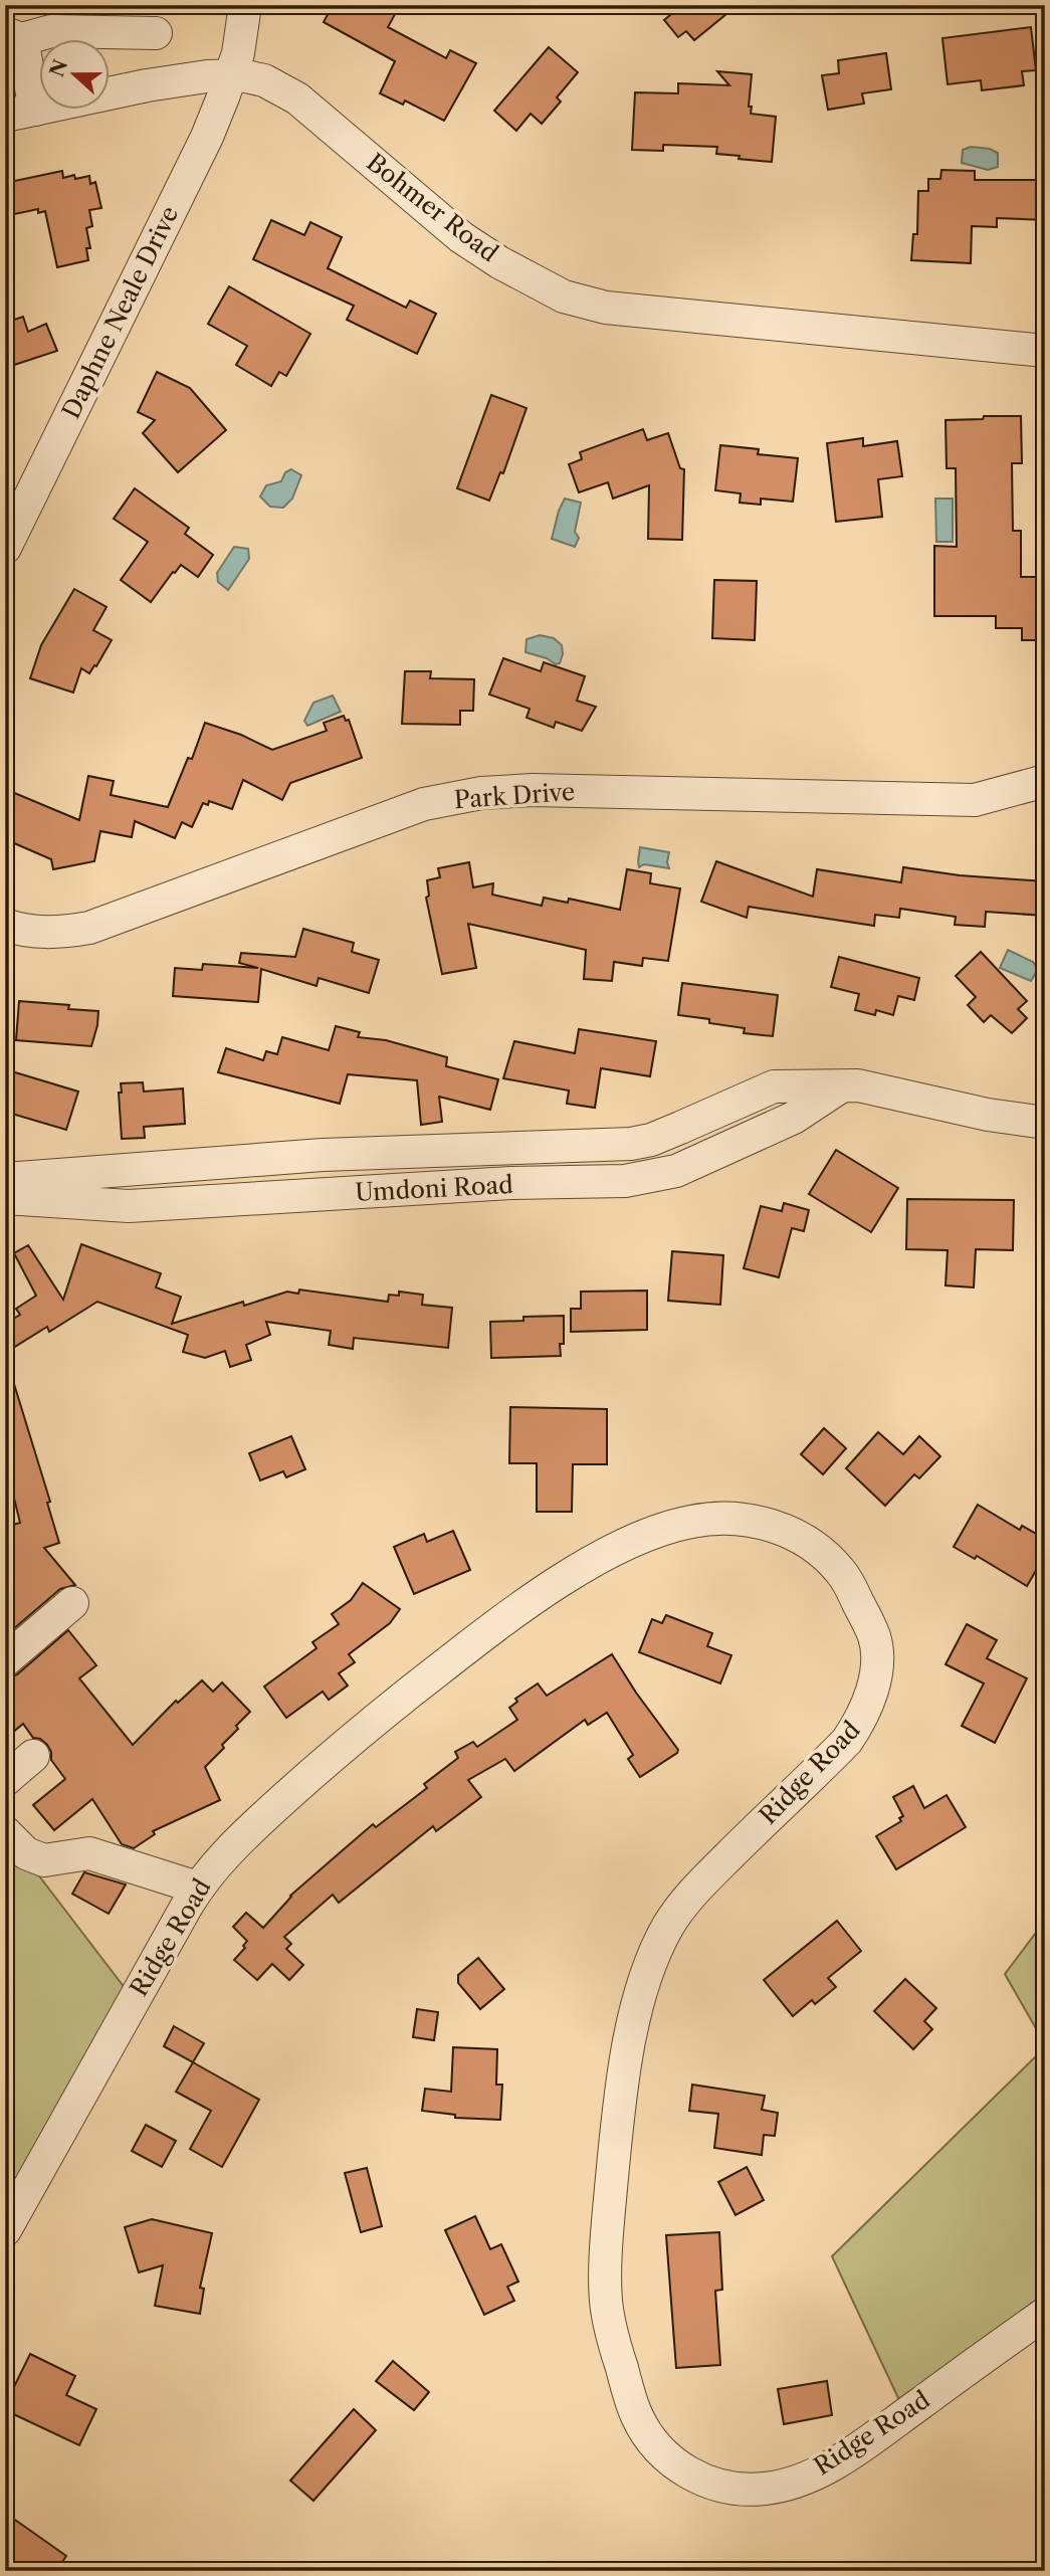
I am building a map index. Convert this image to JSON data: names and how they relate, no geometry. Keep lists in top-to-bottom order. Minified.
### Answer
{"streets":{"street":["Bohmer Road","Daphne Neale Drive","Park Drive","Umdoni Road","Ridge Road"]},"crossings":[["Bohmer Road","Daphne Neale Drive"]],"north":"left"}
